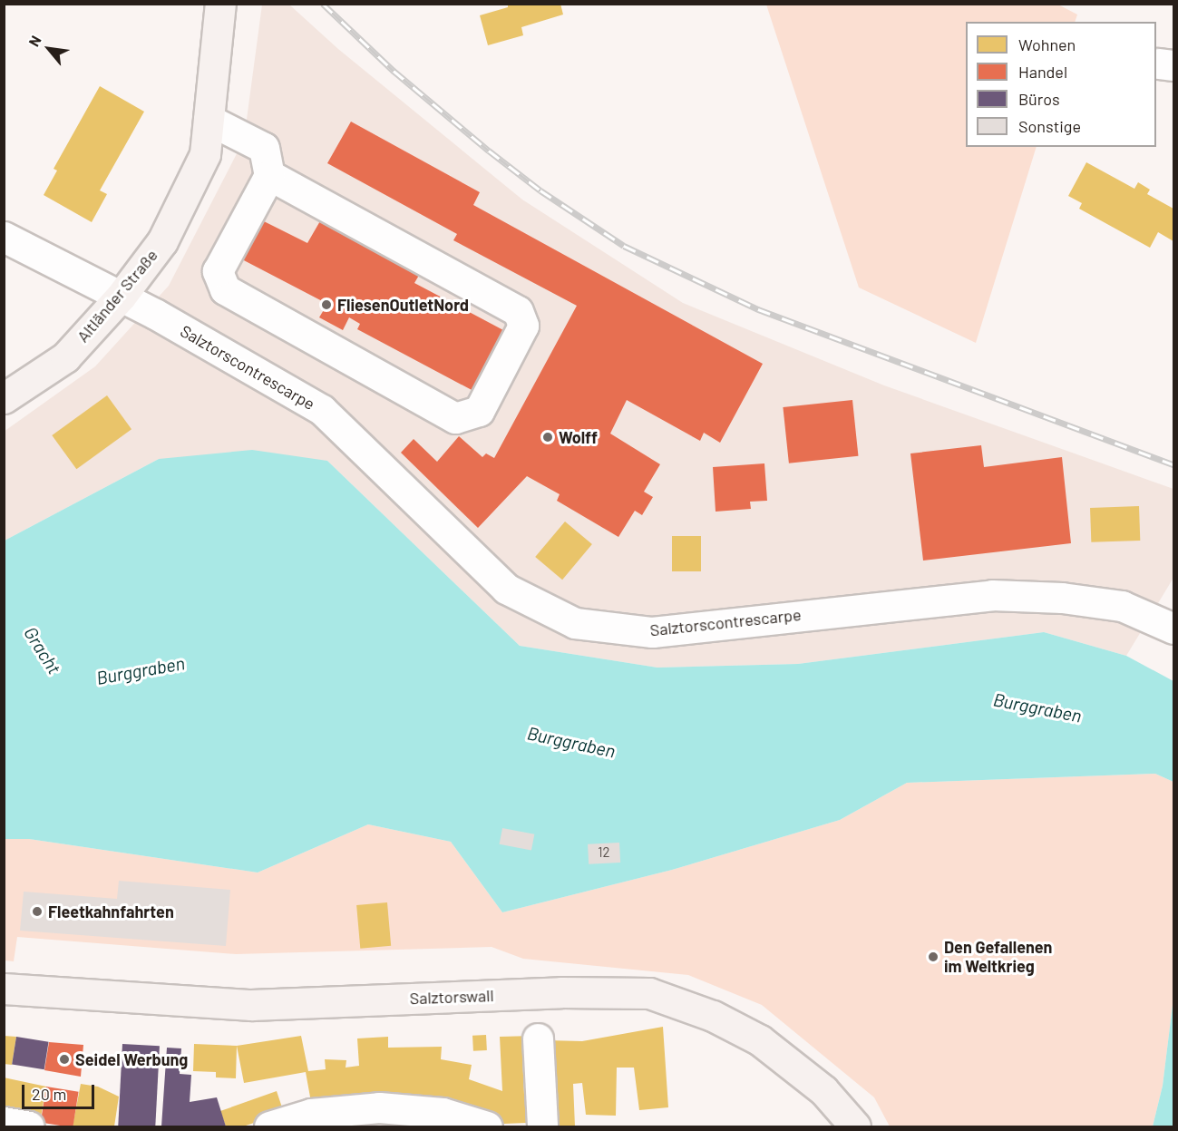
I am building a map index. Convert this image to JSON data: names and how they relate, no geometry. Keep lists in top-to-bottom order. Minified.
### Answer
{"streets":{"main road":["Altländer Straße","Salztorswall"],"street":["Salztorscontrescarpe"]},"crossings":[["Altländer Straße","Salztorscontrescarpe"]],"water":["Gracht","Burggraben"],"places":["FliesenOutletNord","Wolff","Fleetkahnfahrten","Den Gefallenen im Weltkrieg","Seidel Werbung"],"house_numbers":["12"],"legend":["Wohnen","Handel","Büros","Sonstige"],"scale_bar":"20 m","north":"top left"}
